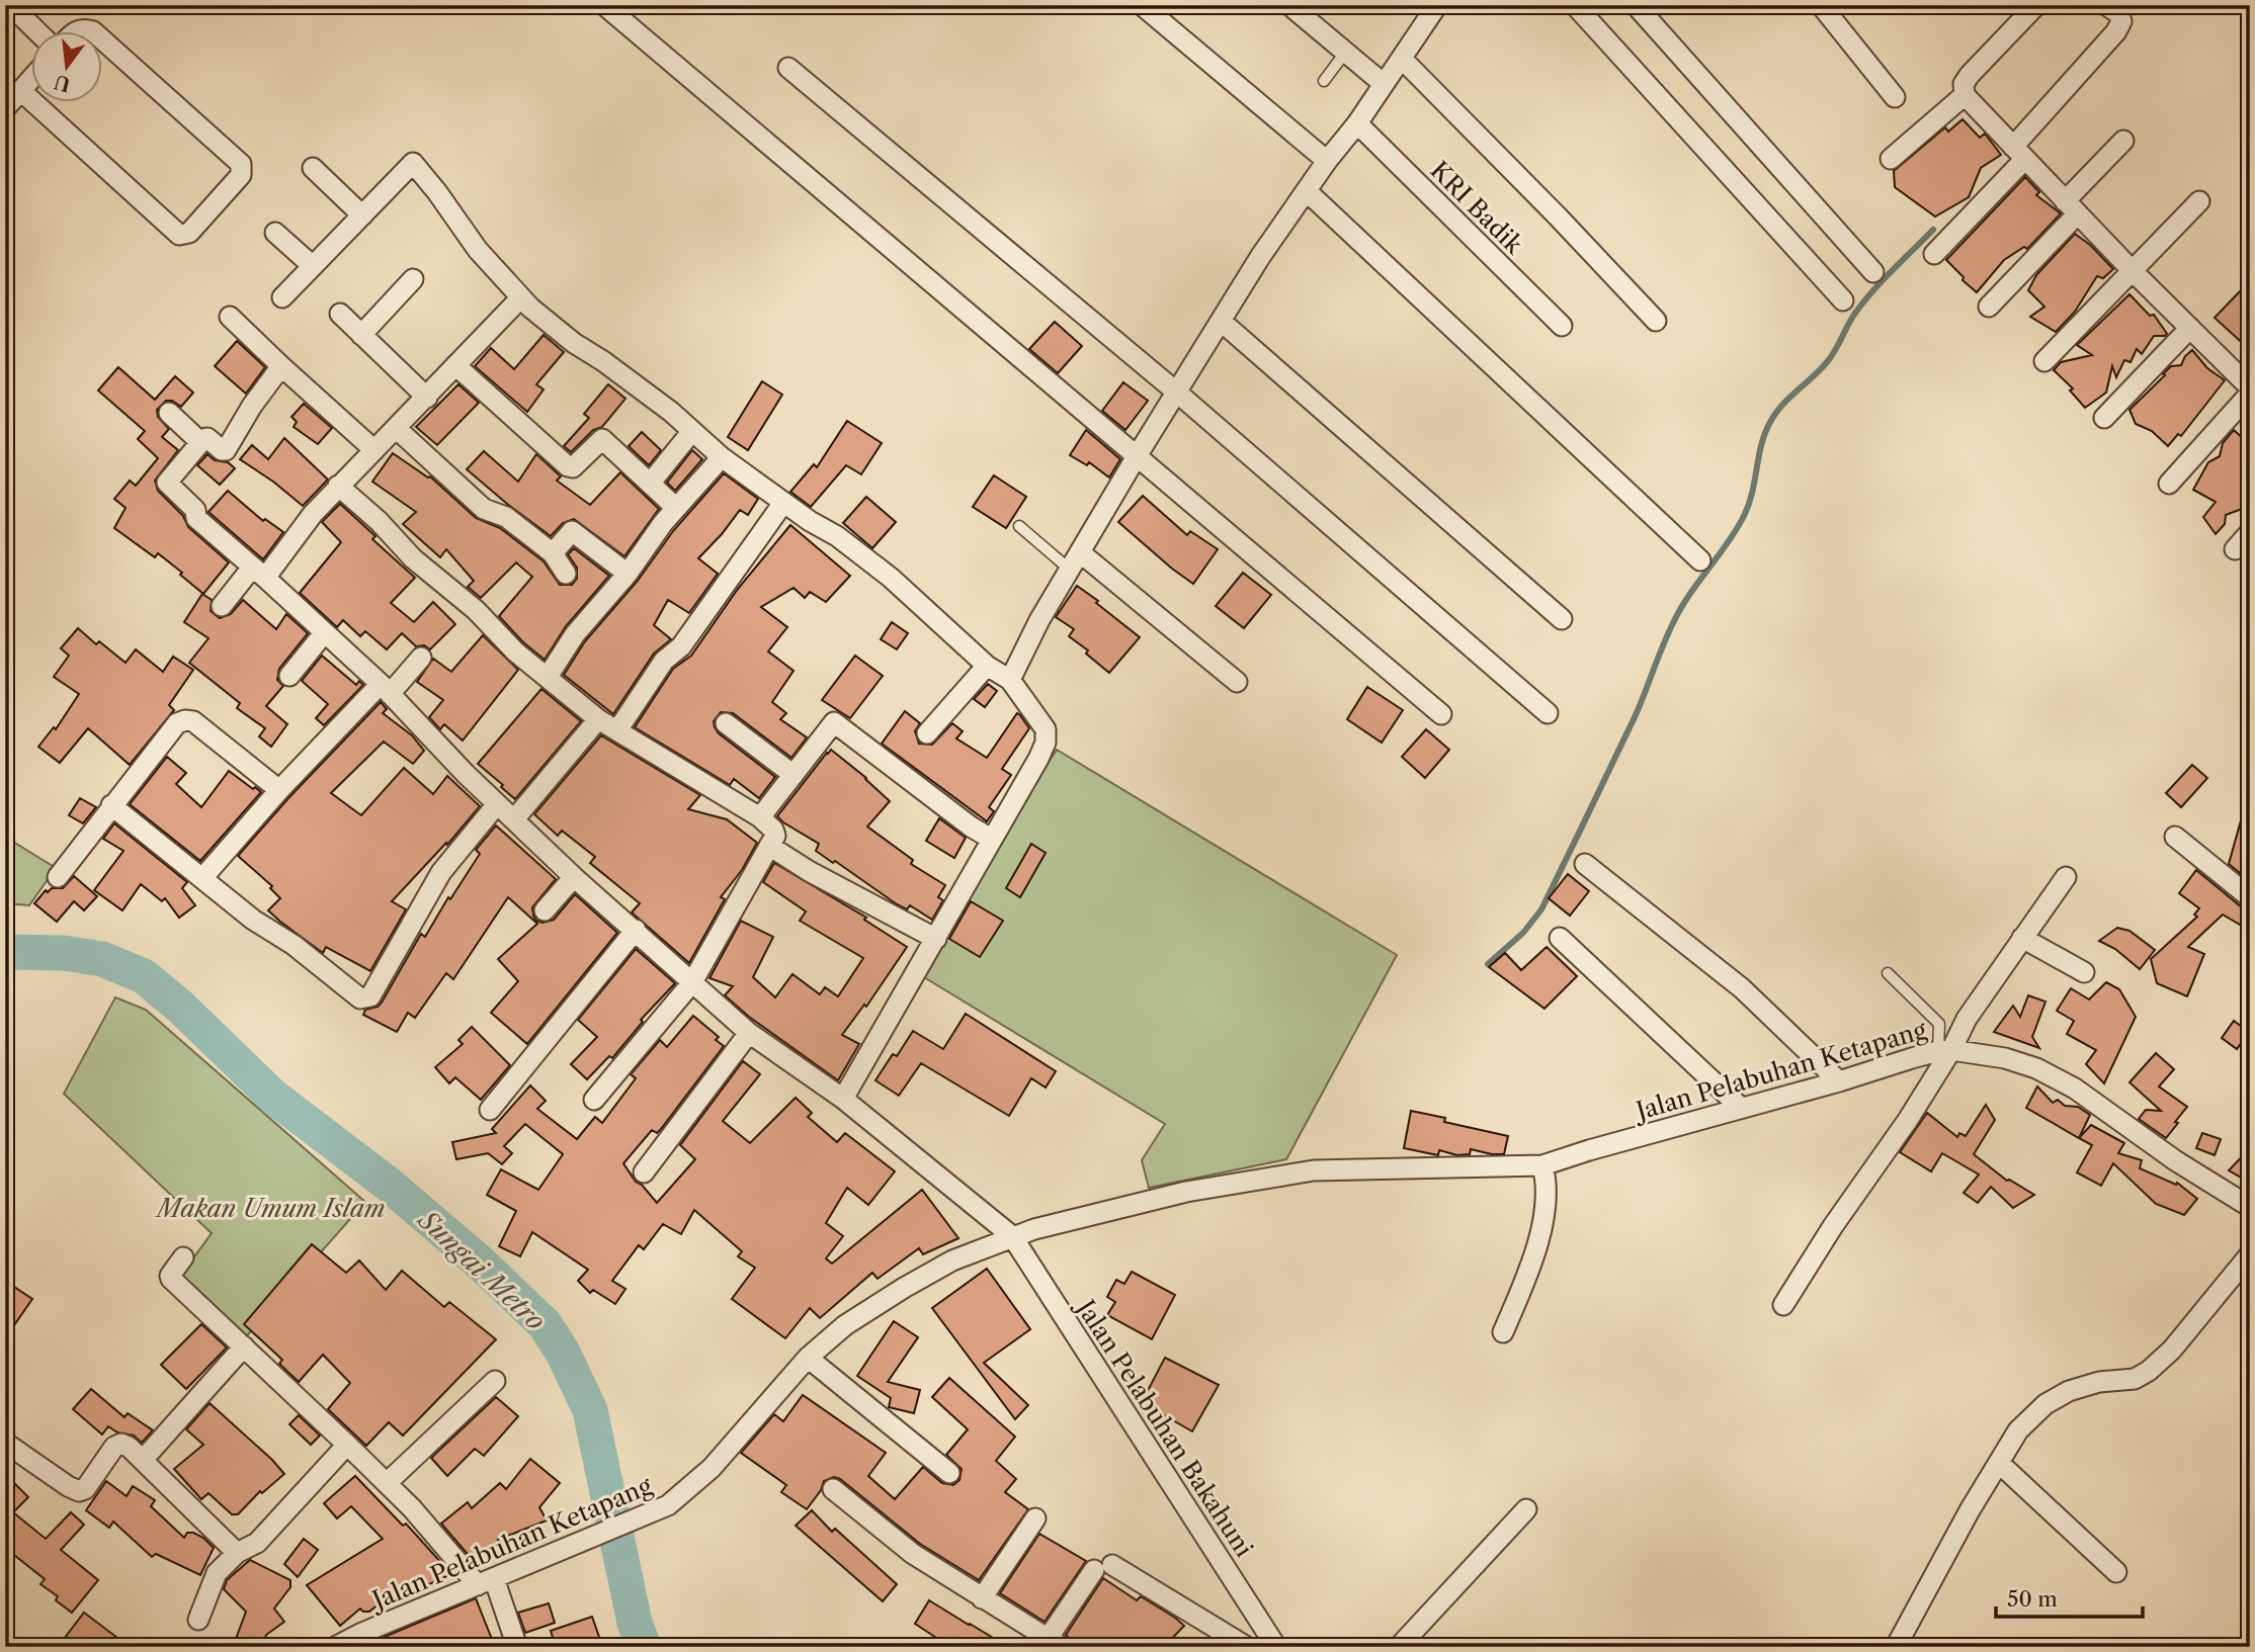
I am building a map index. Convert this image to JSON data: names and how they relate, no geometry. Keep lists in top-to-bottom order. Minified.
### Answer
{"streets":{"street":["KRI Badik","Jalan Pelabuhan Ketapang","Jalan Pelabuhan Bakahuni"]},"crossings":[["Jalan Pelabuhan Ketapang","Jalan Pelabuhan Bakahuni"]],"water":["Sungai Metro"],"parks":["Makan Umum Islam"],"scale_bar":"50 m","north":"bottom"}
